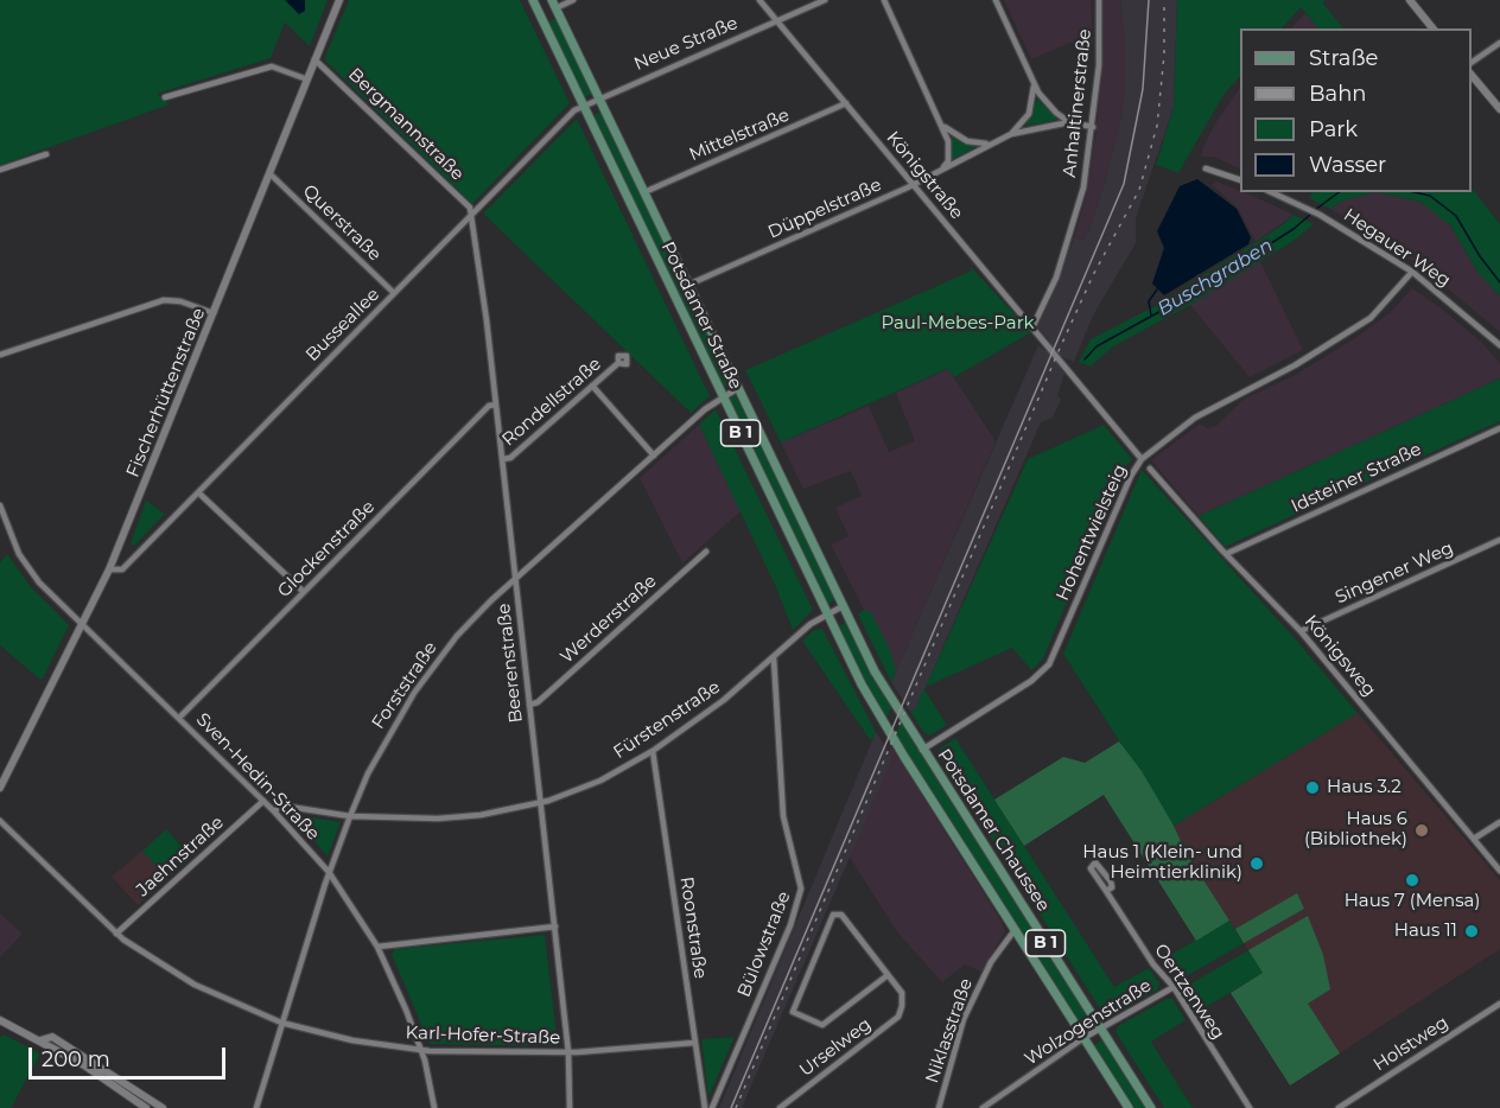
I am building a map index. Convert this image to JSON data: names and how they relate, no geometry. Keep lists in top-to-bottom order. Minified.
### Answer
{"streets":{"main road":["Potsdamer Straße","B 1","Potsdamer Chaussee"],"street":["Neue Straße","Anhaltinerstraße","Bergmannstraße","Mittelstraße","Königstraße","Düppelstraße","Querstraße","Hegauer Weg","Busseallee","Fischerhüttenstraße","Rondellstraße","Idsteiner Straße","Hohentwielsteig","Glockenstraße","Singener Weg","Werderstraße","Königsweg","Beerenstraße","Forststraße","Fürstenstraße","Sven-Hedin-Straße","Jaehnstraße","Roonstraße","Bülowstraße","Oertzenweg","Wolzogenstraße","Niklasstraße","Karl-Hofer-Straße","Holstweg","Urselweg"]},"crossings":[["Neue Straße","Königstraße"],["Neue Straße","Potsdamer Straße"],["Neue Straße","Busseallee"],["Anhaltinerstraße","Königstraße"],["Anhaltinerstraße","Düppelstraße"],["Bergmannstraße","Busseallee"],["Bergmannstraße","Fischerhüttenstraße"],["Bergmannstraße","Beerenstraße"],["Mittelstraße","Königstraße"],["Mittelstraße","Potsdamer Straße"],["Königstraße","Düppelstraße"],["Königstraße","Hohentwielsteig"],["Düppelstraße","Potsdamer Straße"],["Querstraße","Busseallee"],["Querstraße","Fischerhüttenstraße"],["Hegauer Weg","Hohentwielsteig"],["Potsdamer Straße","Busseallee"],["Potsdamer Straße","Hohentwielsteig"],["Potsdamer Straße","Forststraße"],["Potsdamer Straße","Fürstenstraße"],["Potsdamer Straße","Potsdamer Chaussee"],["Busseallee","Fischerhüttenstraße"],["Busseallee","Beerenstraße"],["Fischerhüttenstraße","Sven-Hedin-Straße"],["Rondellstraße","Beerenstraße"],["Idsteiner Straße","Königsweg"],["Hohentwielsteig","Potsdamer Chaussee"],["Glockenstraße","Beerenstraße"],["Glockenstraße","Sven-Hedin-Straße"],["Singener Weg","Königsweg"],["Werderstraße","Beerenstraße"],["Beerenstraße","Forststraße"],["Beerenstraße","Fürstenstraße"],["Beerenstraße","Karl-Hofer-Straße"],["Forststraße","Fürstenstraße"],["Forststraße","Sven-Hedin-Straße"],["Forststraße","Karl-Hofer-Straße"],["Fürstenstraße","Sven-Hedin-Straße"],["Fürstenstraße","Roonstraße"],["Fürstenstraße","Bülowstraße"],["Sven-Hedin-Straße","Jaehnstraße"],["Sven-Hedin-Straße","Karl-Hofer-Straße"],["Potsdamer Chaussee","Wolzogenstraße"],["Potsdamer Chaussee","Niklasstraße"],["Jaehnstraße","Karl-Hofer-Straße"],["Roonstraße","Karl-Hofer-Straße"],["Oertzenweg","Wolzogenstraße"]],"water":["Buschgraben"],"parks":["Paul-Mebes-Park"],"places":["Haus 3.2","Haus 6 (Bibliothek)","Haus 1 (Klein- und Heimtierklinik)","Haus 7 (Mensa)","Haus 11"],"legend":["Straße","Bahn","Park","Wasser"],"scale_bar":"200 m"}
